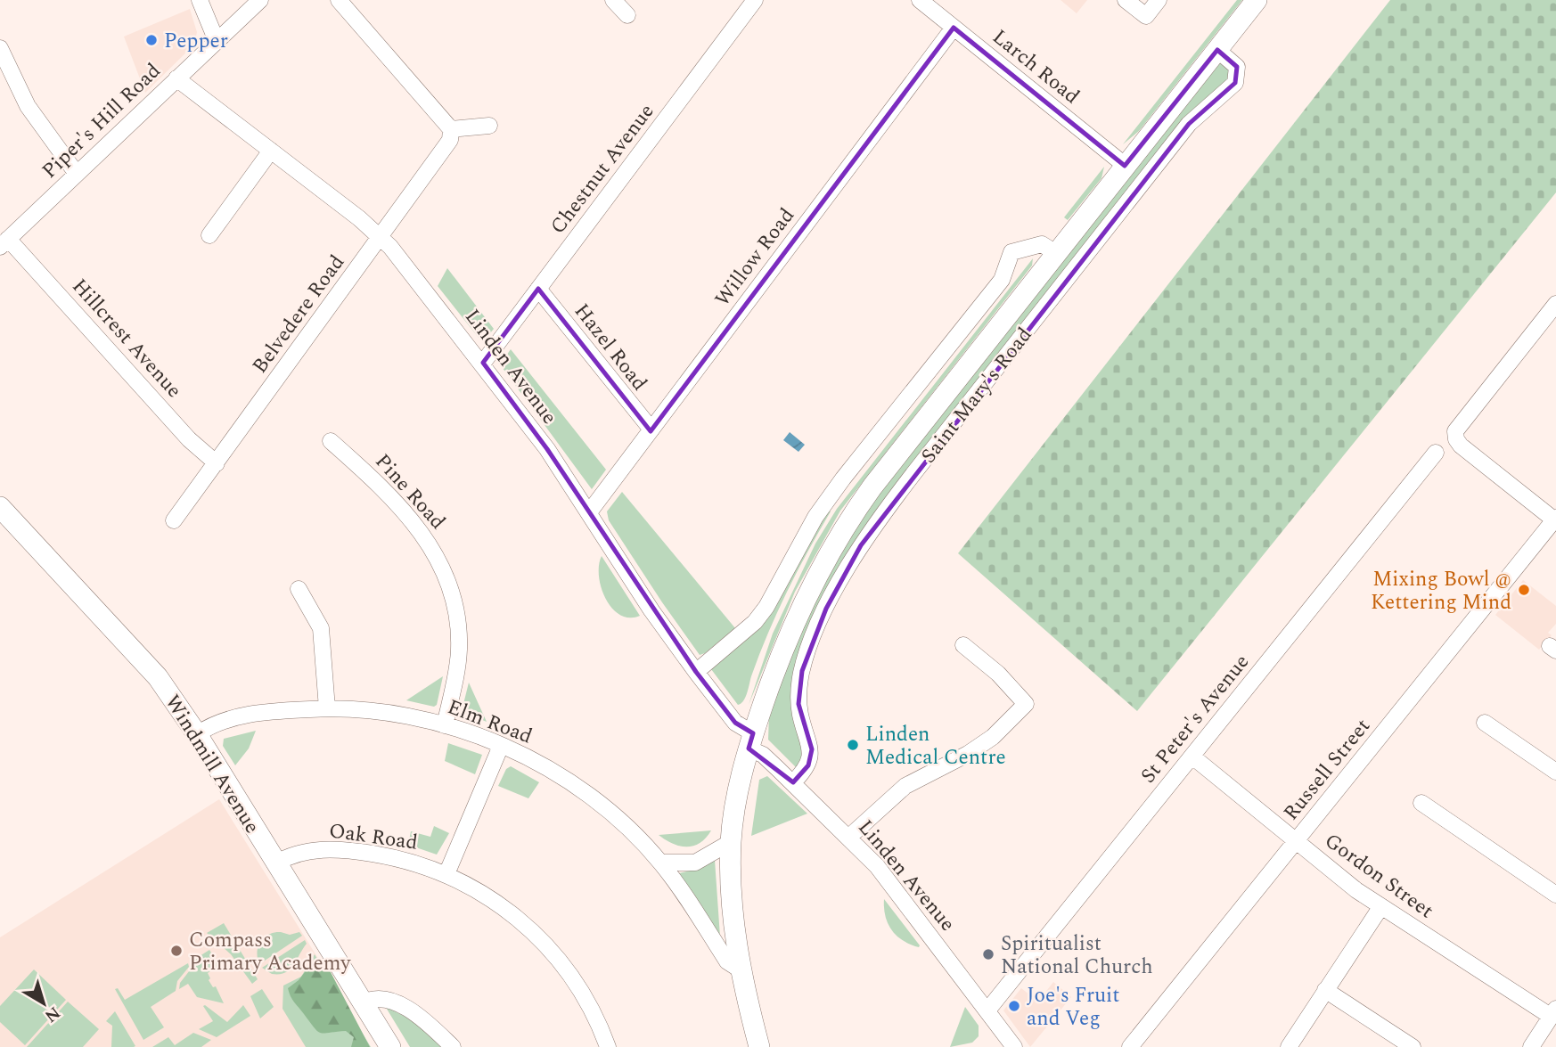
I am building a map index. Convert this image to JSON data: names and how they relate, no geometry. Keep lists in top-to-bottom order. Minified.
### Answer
{"streets":{"main road":["Saint Mary's Road","Windmill Avenue"],"street":["Larch Road","Piper's Hill Road","Chestnut Avenue","Willow Road","Belvedere Road","Hillcrest Avenue","Hazel Road","Linden Avenue","Pine Road","St Peter's Avenue","Elm Road","Russell Street","Oak Road","Gordon Street"]},"crossings":[["Larch Road","Willow Road"],["Larch Road","Saint Mary's Road"],["Piper's Hill Road","Hillcrest Avenue"],["Piper's Hill Road","Linden Avenue"],["Chestnut Avenue","Hazel Road"],["Chestnut Avenue","Linden Avenue"],["Willow Road","Hazel Road"],["Willow Road","Linden Avenue"],["Belvedere Road","Hillcrest Avenue"],["Belvedere Road","Linden Avenue"],["Linden Avenue","Saint Mary's Road"],["Linden Avenue","St Peter's Avenue"],["Saint Mary's Road","Elm Road"],["Pine Road","Elm Road"],["St Peter's Avenue","Gordon Street"],["Elm Road","Windmill Avenue"],["Windmill Avenue","Oak Road"],["Russell Street","Gordon Street"]],"places":["Pepper","Mixing Bowl @ Kettering Mind","Linden Medical Centre","Compass Primary Academy","Spiritualist National Church","Joe's Fruit and Veg"],"north":"bottom right"}
